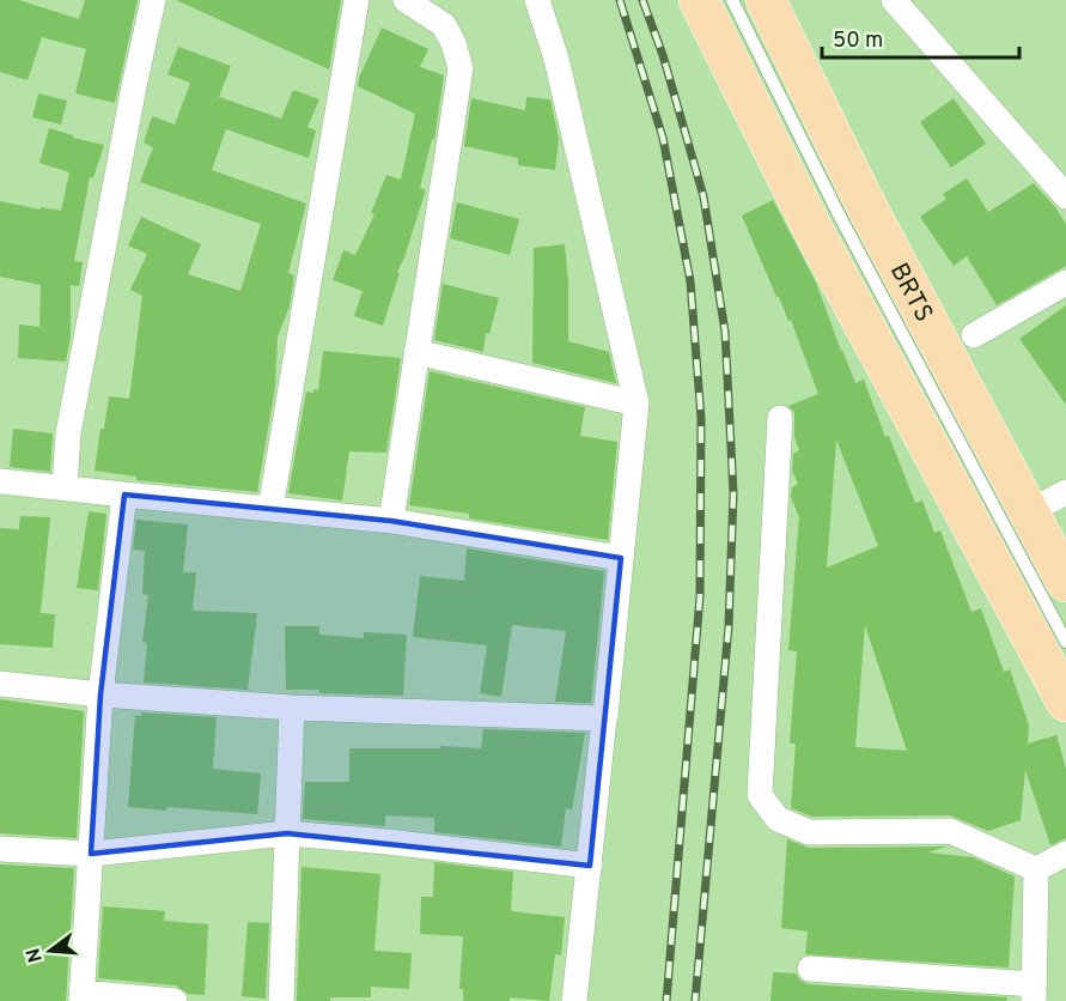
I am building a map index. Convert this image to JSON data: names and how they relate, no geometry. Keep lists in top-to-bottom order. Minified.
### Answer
{"streets":{"main road":["BRTS"]},"scale_bar":"50 m","north":"left"}
